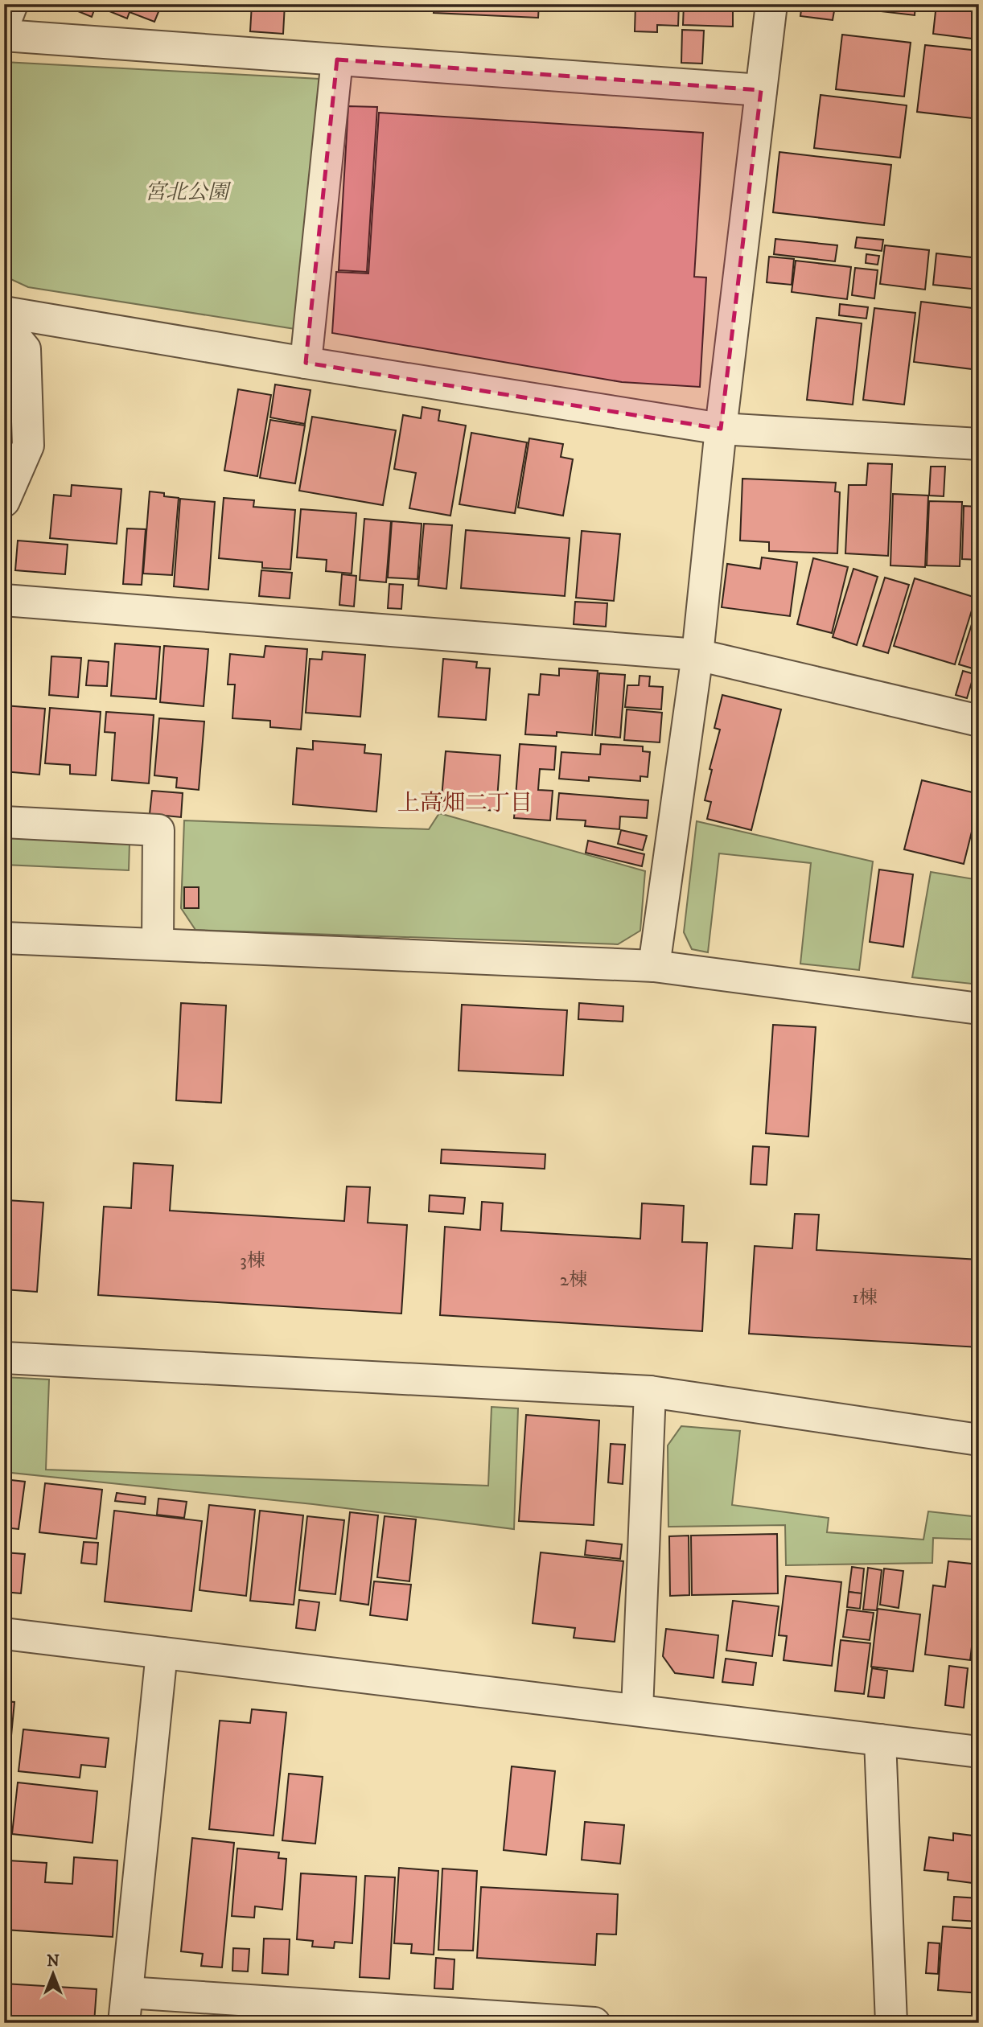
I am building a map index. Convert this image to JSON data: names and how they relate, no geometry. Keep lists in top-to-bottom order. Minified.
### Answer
{"districts":["上高畑二丁目"],"parks":["宮北公園"],"house_numbers":["3棟","2棟","1棟"],"north":"top"}
